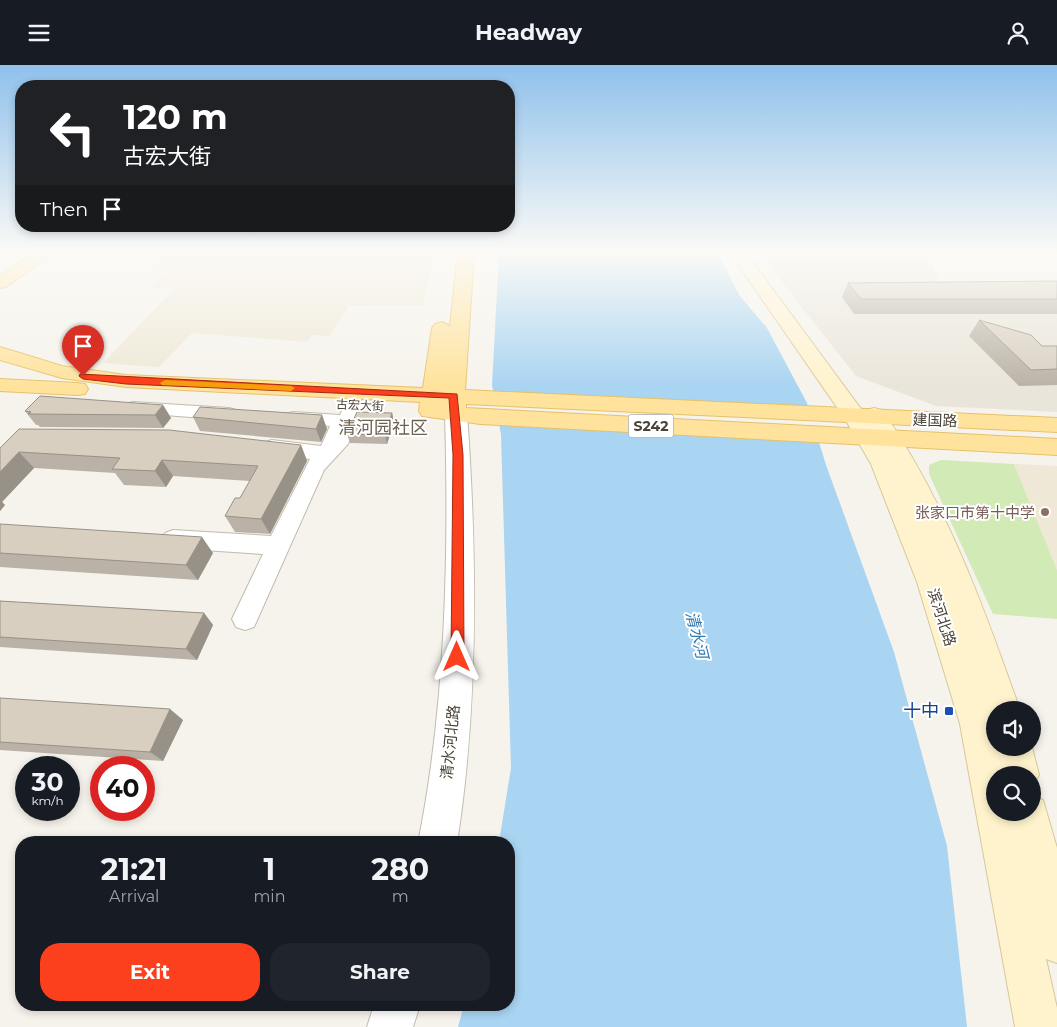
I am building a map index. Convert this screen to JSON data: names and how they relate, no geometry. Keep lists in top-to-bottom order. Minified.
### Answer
{"streets":{"main road":["古宏大街","建国路","S242","滨河北路","清水河北路"]},"crossings":[["古宏大街","建国路"],["古宏大街","清水河北路"],["建国路","滨河北路"],["建国路","清水河北路"]],"districts":["清河园社区"],"water":["清水河"],"places":{"other":["张家口市第十中学"],"transit":["十中"]},"page":{"header":"Headway","turn":["120 m","古宏大街"],"then":"Then","speed":"30 km/h","limit":"40","eta":["21:21","Arrival","1","min","280","m"],"buttons":["Exit","Share"]}}
